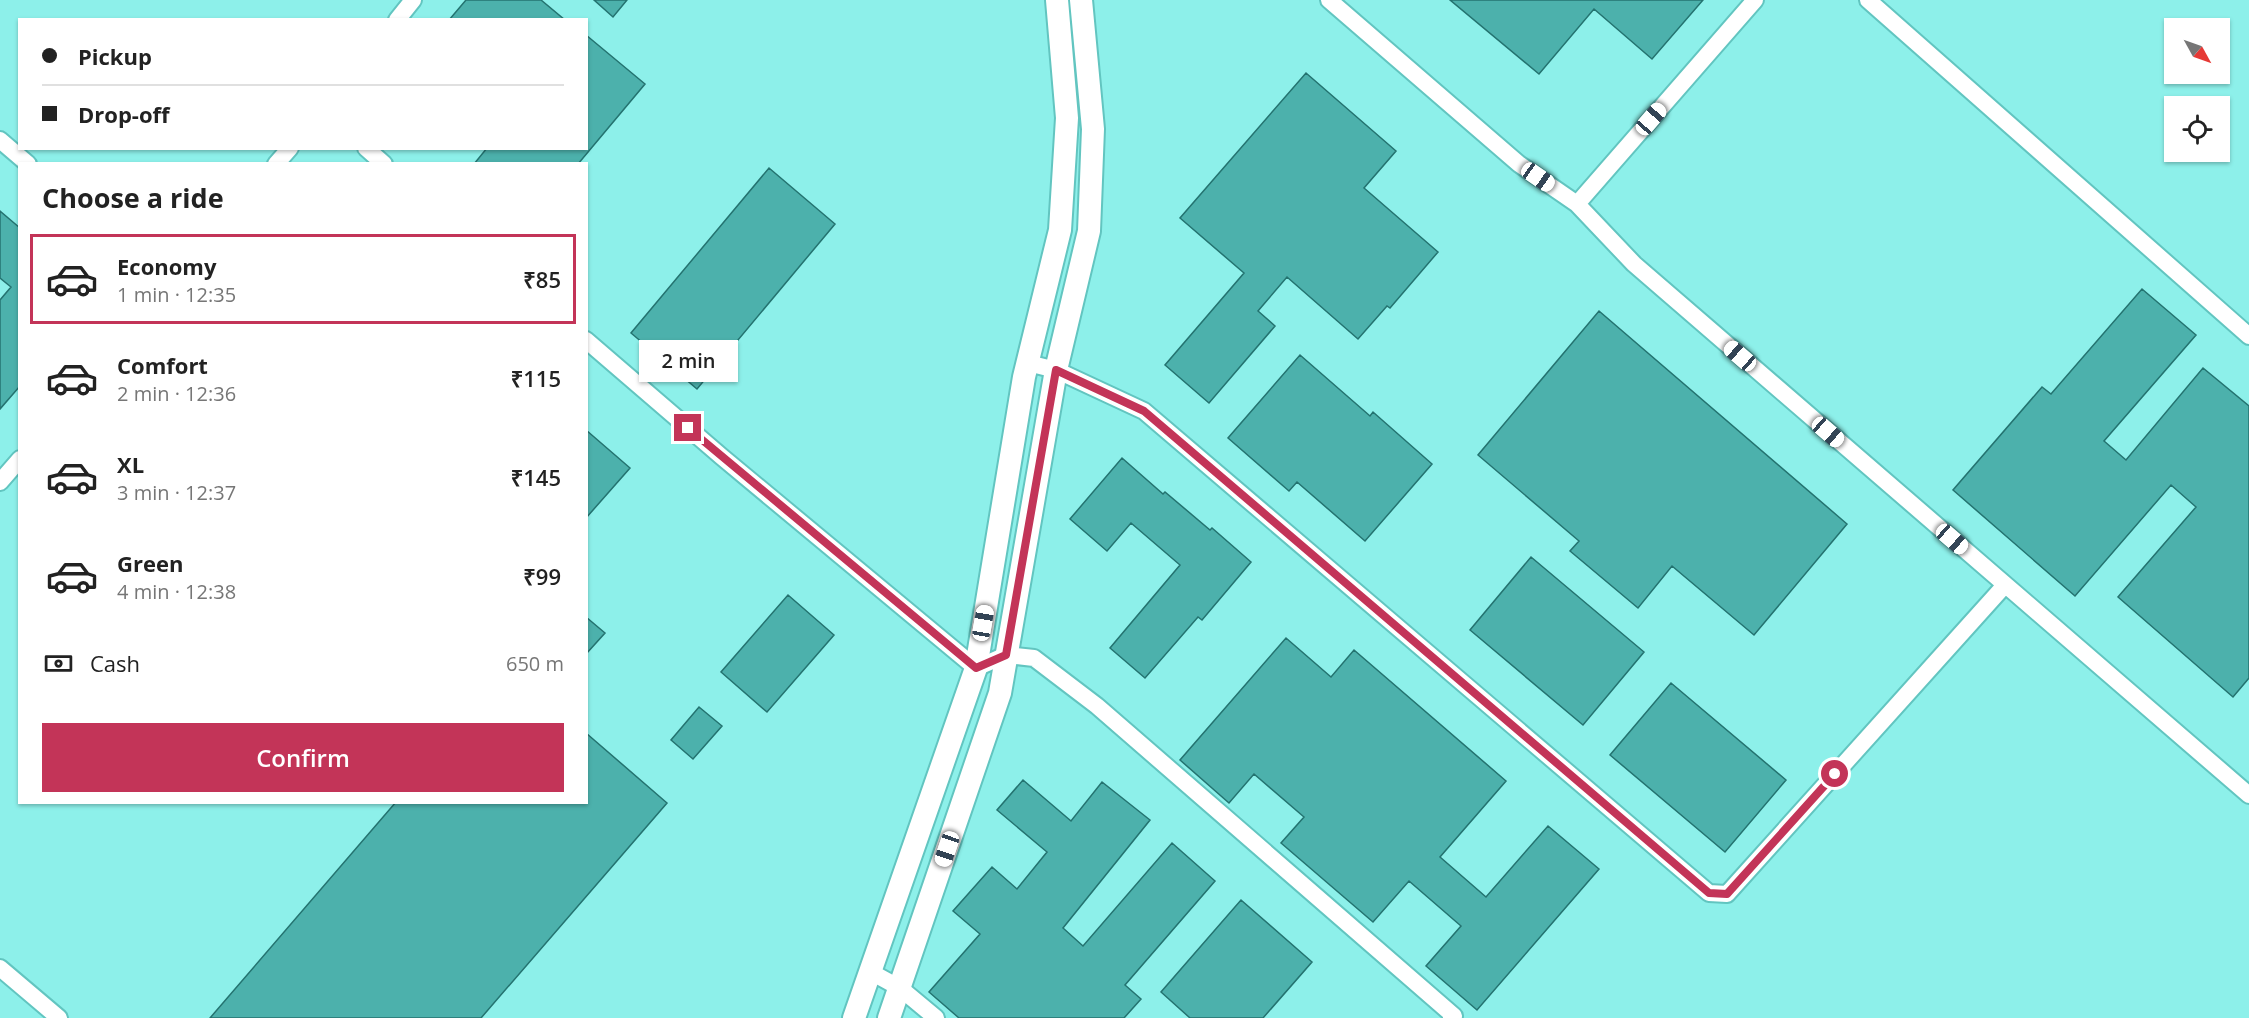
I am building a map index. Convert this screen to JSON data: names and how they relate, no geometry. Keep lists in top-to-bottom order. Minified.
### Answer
{"north":"bottom right","page":{"banner":["Pickup","Drop-off"],"heading":"Choose a ride","list":[{"name":"Economy","note":"1 min · 12:35","value":"₹85"},{"name":"Comfort","note":"2 min · 12:36","value":"₹115"},{"name":"XL","note":"3 min · 12:37","value":"₹145"},{"name":"Green","note":"4 min · 12:38","value":"₹99"}],"bubble":"2 min","pay":["Cash","650 m"],"buttons":"Confirm"}}
